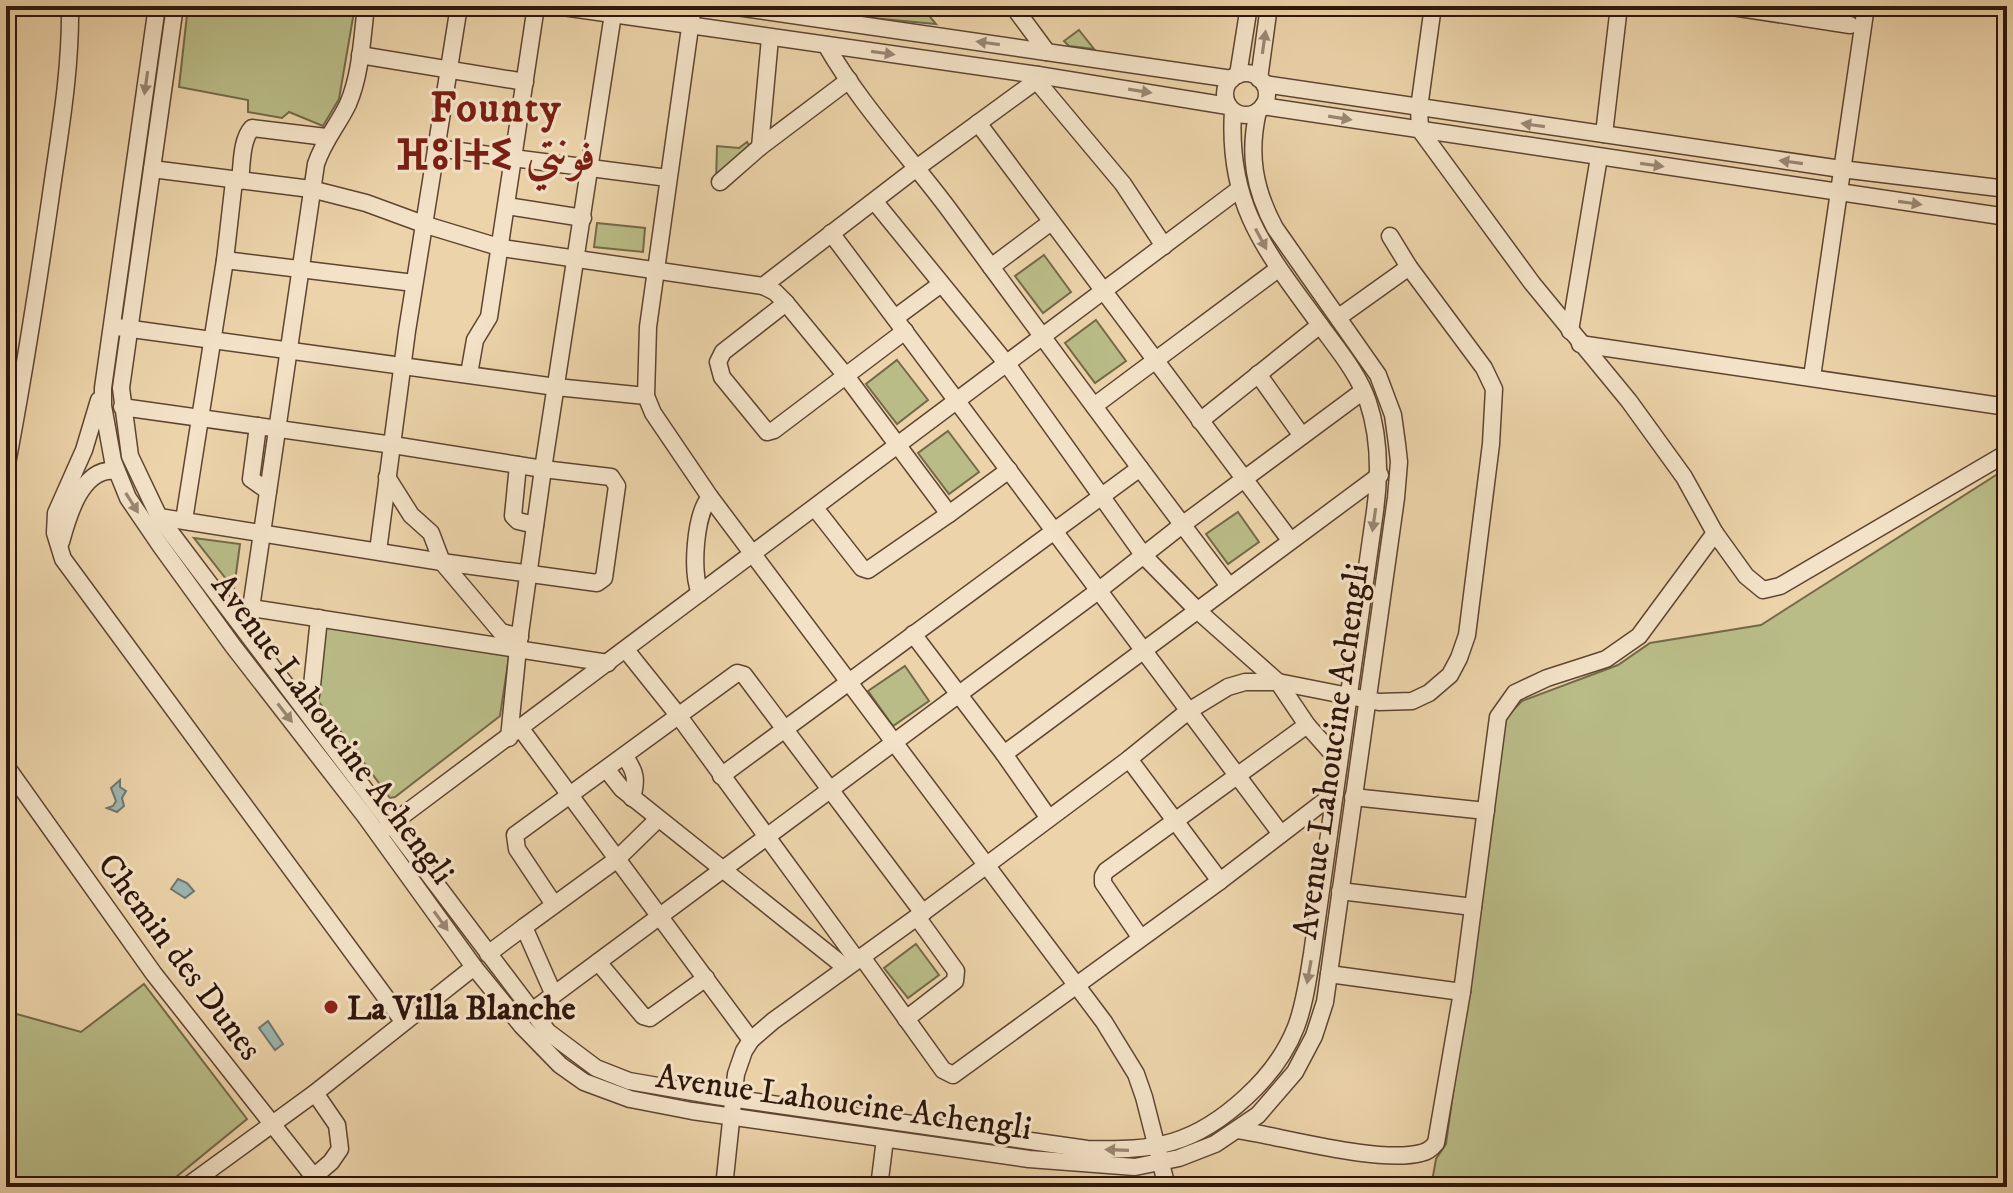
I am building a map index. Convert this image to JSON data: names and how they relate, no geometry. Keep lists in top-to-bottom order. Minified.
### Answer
{"streets":{"street":["Avenue Lahoucine Achengli","Chemin des Dunes"]},"districts":["Founty ⴼⵓⵏⵜⵉ فونتي"],"places":["La Villa Blanche"]}
